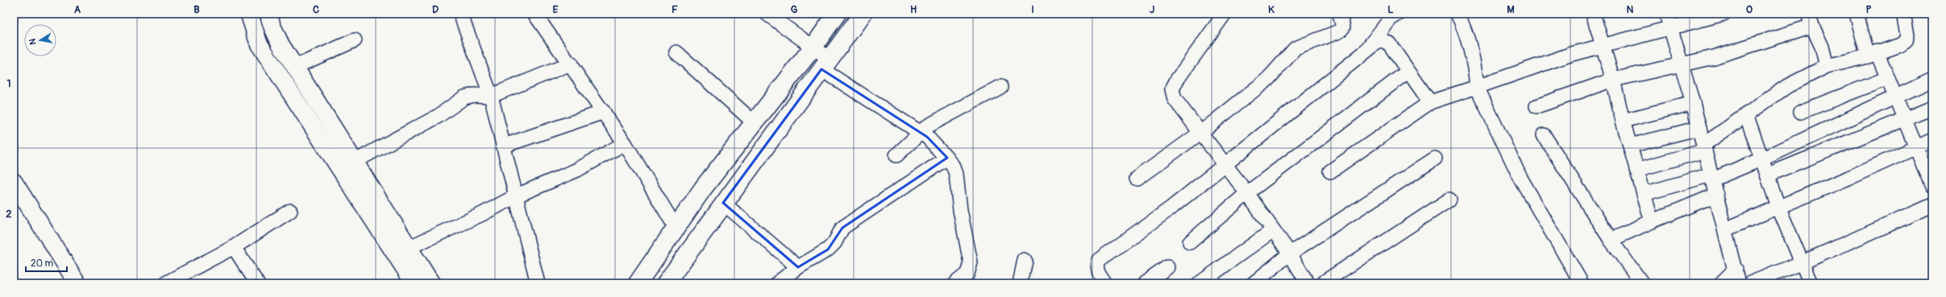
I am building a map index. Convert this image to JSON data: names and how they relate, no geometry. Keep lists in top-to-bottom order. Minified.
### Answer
{"scale_bar":"20 m","north":"left","grid":{"columns":["A","B","C","D","E","F","G","H","I","J","K","L","M","N","O","P"],"rows":["1","2"]}}
